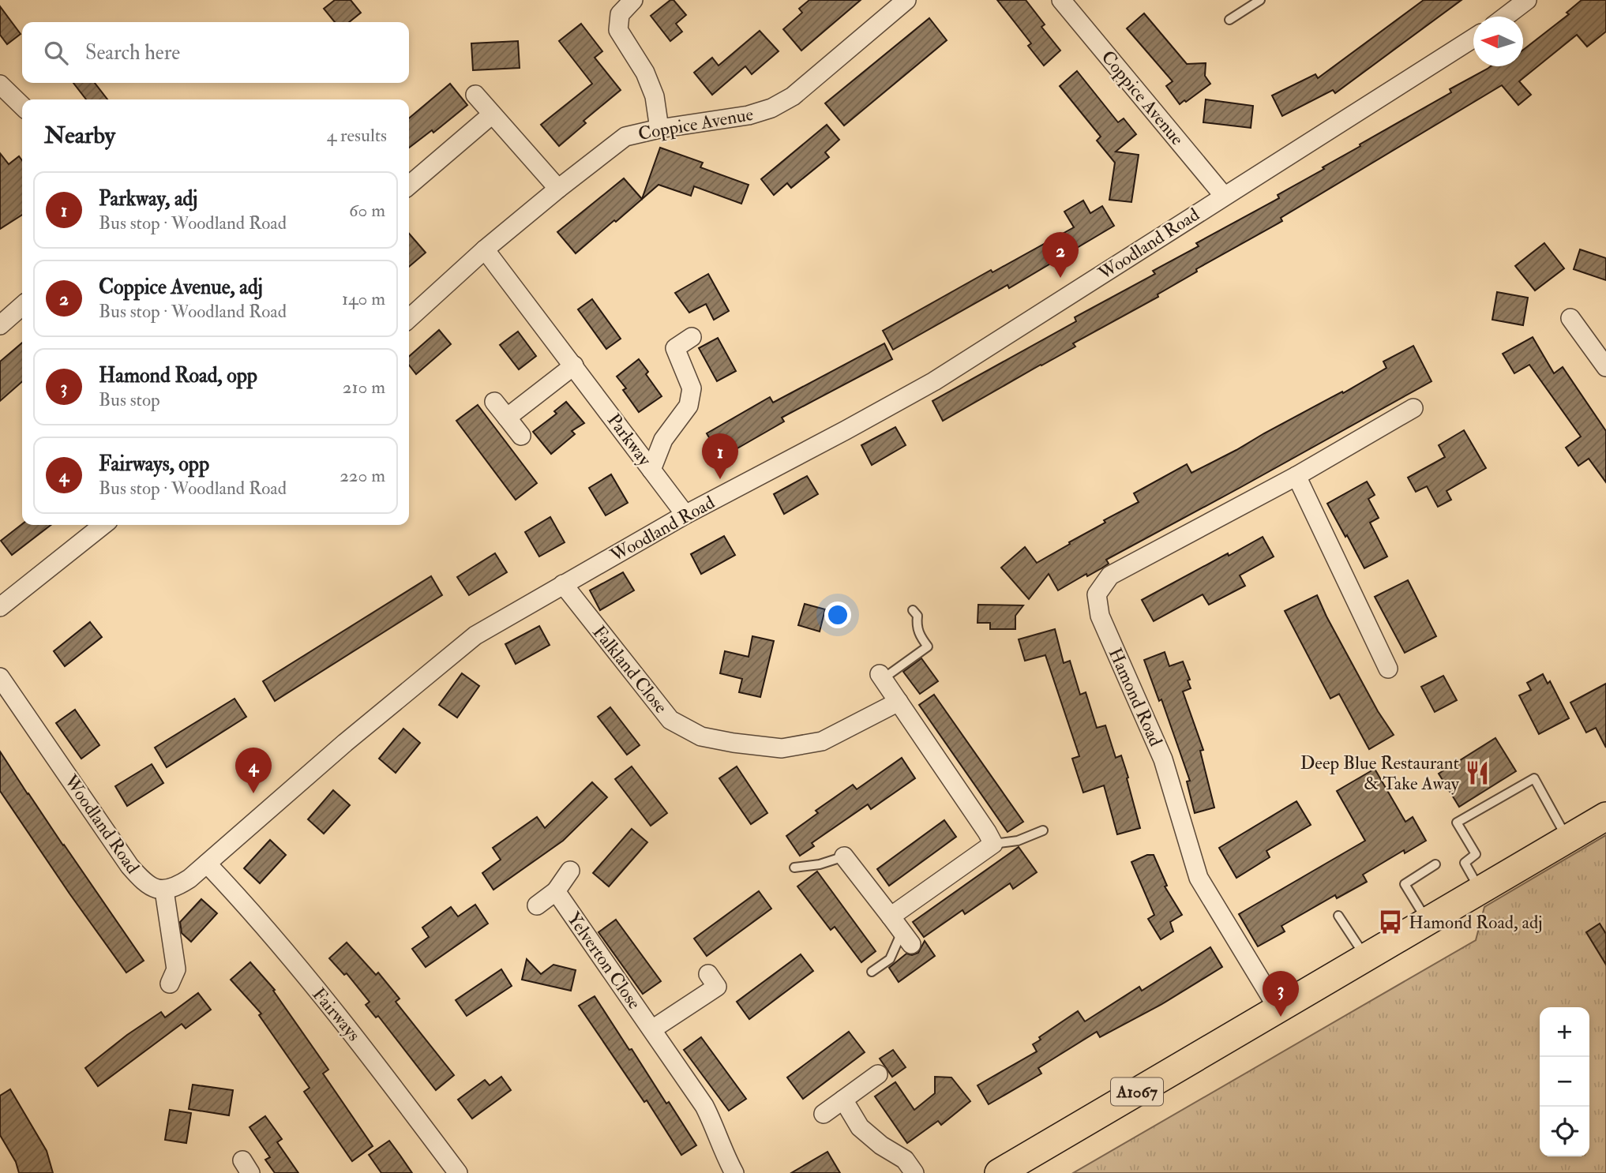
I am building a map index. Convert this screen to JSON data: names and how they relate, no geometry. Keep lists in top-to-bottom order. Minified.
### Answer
{"streets":{"main road":["A1067"],"street":["Coppice Avenue","Woodland Road","Parkway","Falkland Close","Hamond Road","Yelverton Close","Fairways"]},"crossings":[["Coppice Avenue","Woodland Road"],["Coppice Avenue","Parkway"],["Woodland Road","Parkway"],["Woodland Road","Falkland Close"],["Woodland Road","Fairways"],["Hamond Road","A1067"]],"places":{"restaurant":["Deep Blue Restaurant & Take Away"],"bus stop":["Hamond Road, adj"]},"north":"left","page":{"search":"Search here","heading":["Nearby","4 results"],"list":[{"mark":"1","name":"Parkway, adj","note":"Bus stop · Woodland Road","value":"60 m"},{"mark":"2","name":"Coppice Avenue, adj","note":"Bus stop · Woodland Road","value":"140 m"},{"mark":"3","name":"Hamond Road, opp","note":"Bus stop","value":"210 m"},{"mark":"4","name":"Fairways, opp","note":"Bus stop · Woodland Road","value":"220 m"}],"pins":["2","1","4","3"],"map_buttons":["+","−"]}}
